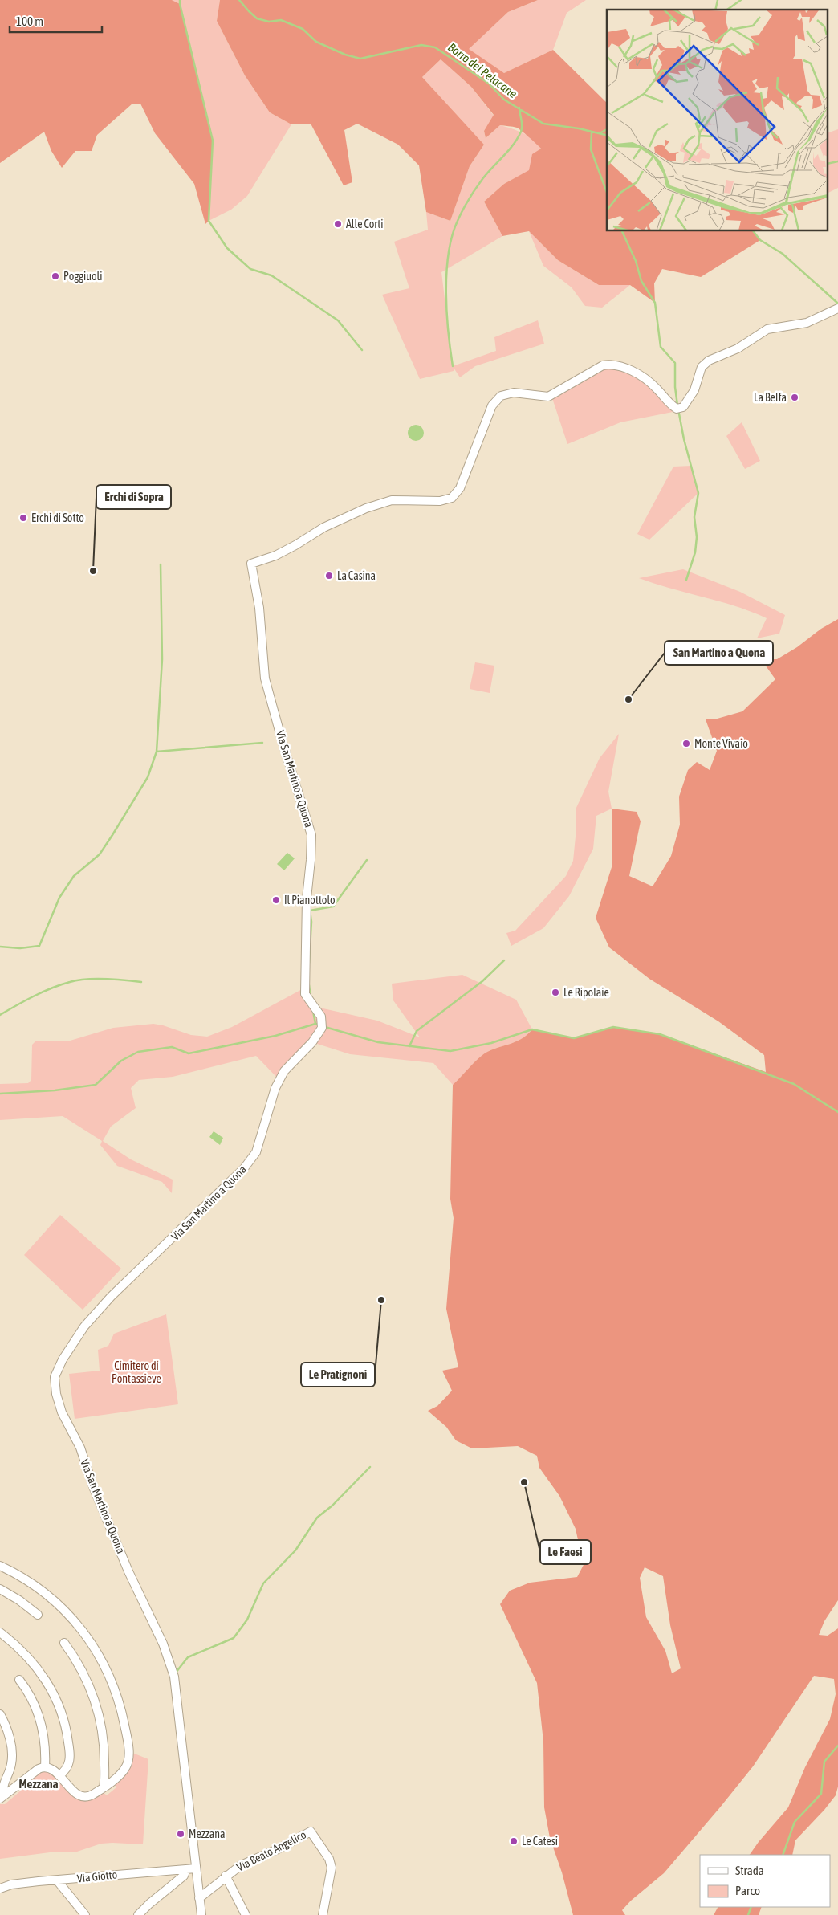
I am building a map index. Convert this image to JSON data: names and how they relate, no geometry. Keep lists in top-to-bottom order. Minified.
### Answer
{"streets":{"street":["Via San Martino a Quona","Via Beato Angelico","Via Giotto"]},"crossings":[["Via San Martino a Quona","Via Beato Angelico"],["Via San Martino a Quona","Via Giotto"]],"districts":["Mezzana"],"water":["Borro del Pelacane"],"parks":["Cimitero di Pontassieve"],"places":["Alle Corti","Poggiuoli","La Belfa","Erchi di Sotto","Erchi di Sopra","La Casina","San Martino a Quona","Monte Vivaio","Il Pianottolo","Le Ripolaie","Le Pratignoni","Le Faesi","Mezzana","Le Catesi"],"legend":["Strada","Parco"],"scale_bar":"100 m"}
